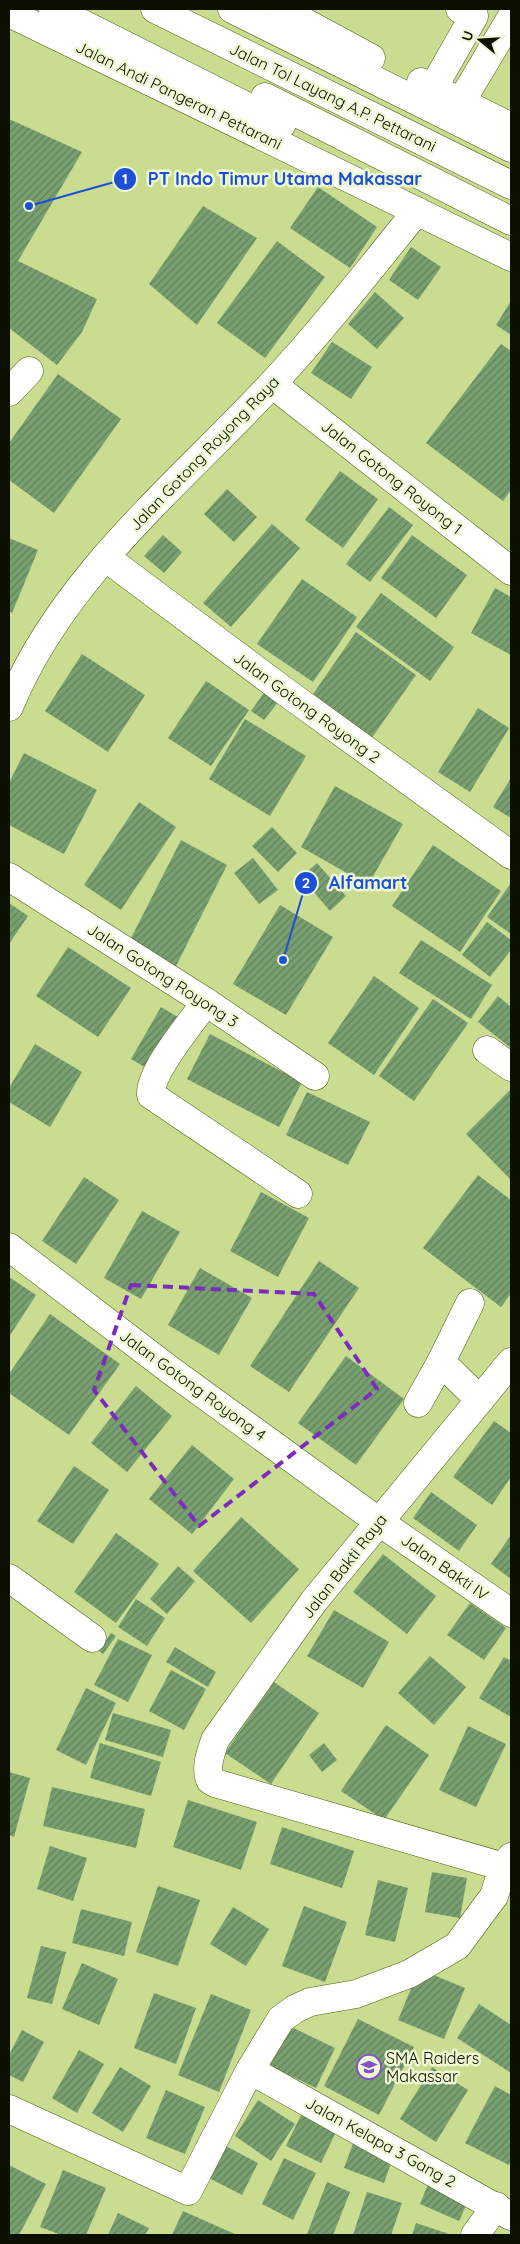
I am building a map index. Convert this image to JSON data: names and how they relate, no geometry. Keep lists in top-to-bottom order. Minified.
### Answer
{"streets":{"main road":["Jalan Andi Pangeran Pettarani","Jalan Tol Layang A.P. Pettarani","Jalan Gotong Royong Raya","Jalan Gotong Royong 1","Jalan Gotong Royong 2","Jalan Gotong Royong 3","Jalan Gotong Royong 4","Jalan Bakti Raya","Jalan Bakti IV","Jalan Kelapa 3 Gang 2"]},"crossings":[["Jalan Andi Pangeran Pettarani","Jalan Gotong Royong Raya"],["Jalan Gotong Royong Raya","Jalan Gotong Royong 1"],["Jalan Gotong Royong Raya","Jalan Gotong Royong 2"],["Jalan Gotong Royong 4","Jalan Bakti Raya"],["Jalan Gotong Royong 4","Jalan Bakti IV"],["Jalan Bakti Raya","Jalan Bakti IV"]],"places":{"other":["PT Indo Timur Utama Makassar","Alfamart"],"school or university":["SMA Raiders Makassar"]},"north":"left"}
